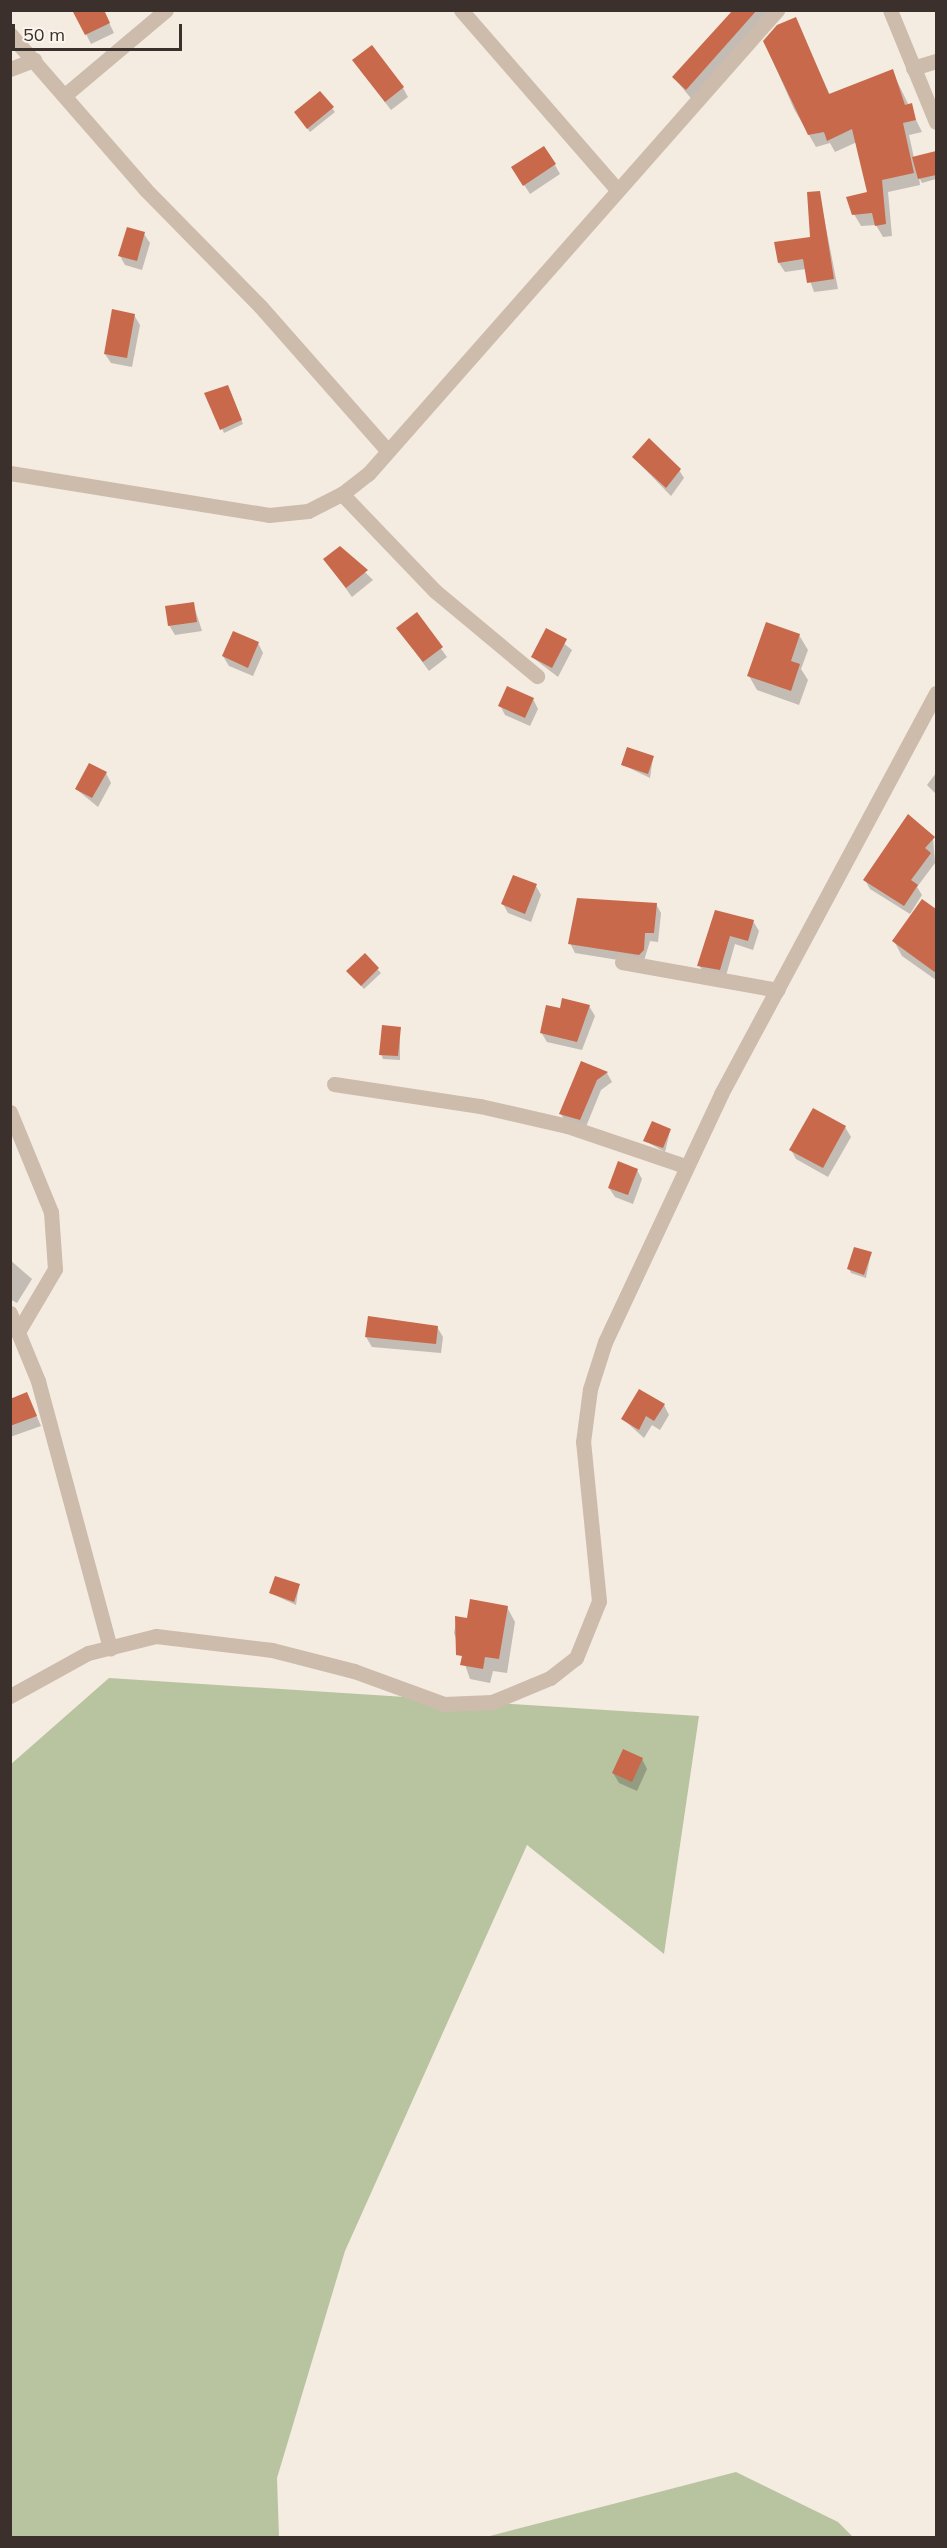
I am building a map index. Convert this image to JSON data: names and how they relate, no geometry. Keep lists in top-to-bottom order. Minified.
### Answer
{"scale_bar":"50 m"}
